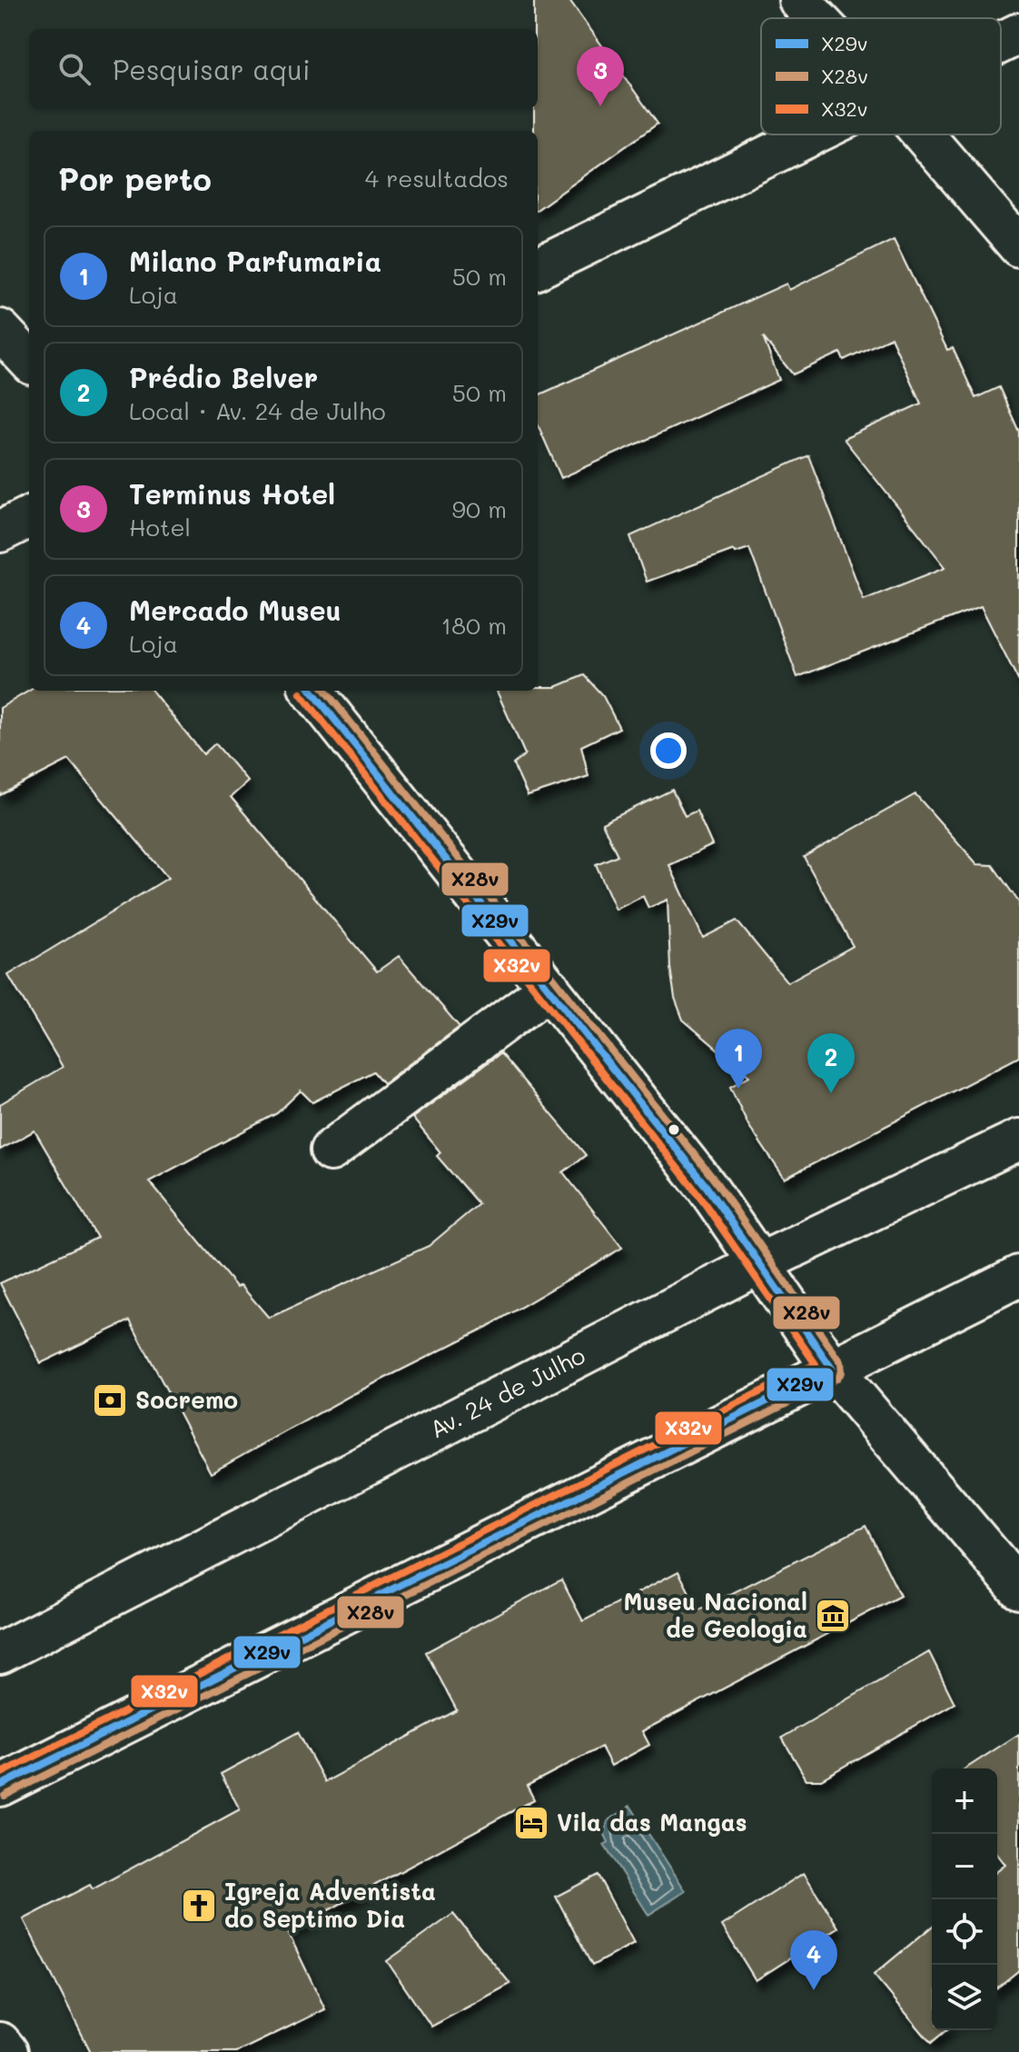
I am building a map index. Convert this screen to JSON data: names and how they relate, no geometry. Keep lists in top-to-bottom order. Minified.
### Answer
{"streets":{"main road":["Av. 24 de Julho"]},"places":{"bank":["Socremo"],"museum":["Museu Nacional de Geologia"],"hotel":["Vila das Mangas"],"church":["Igreja Adventista do Septimo Dia"]},"lines":["transit line X29v","transit line X28v","transit line X32v"],"legend":["X29v","X28v","X32v"],"page":{"search":"Pesquisar aqui","pins":["3","1","2","4"],"heading":["Por perto","4 resultados"],"list":[{"mark":"1","name":"Milano Parfumaria","note":"Loja","value":"50 m"},{"mark":"2","name":"Prédio Belver","note":"Local · Av. 24 de Julho","value":"50 m"},{"mark":"3","name":"Terminus Hotel","note":"Hotel","value":"90 m"},{"mark":"4","name":"Mercado Museu","note":"Loja","value":"180 m"}],"map_buttons":["+","−"]}}
